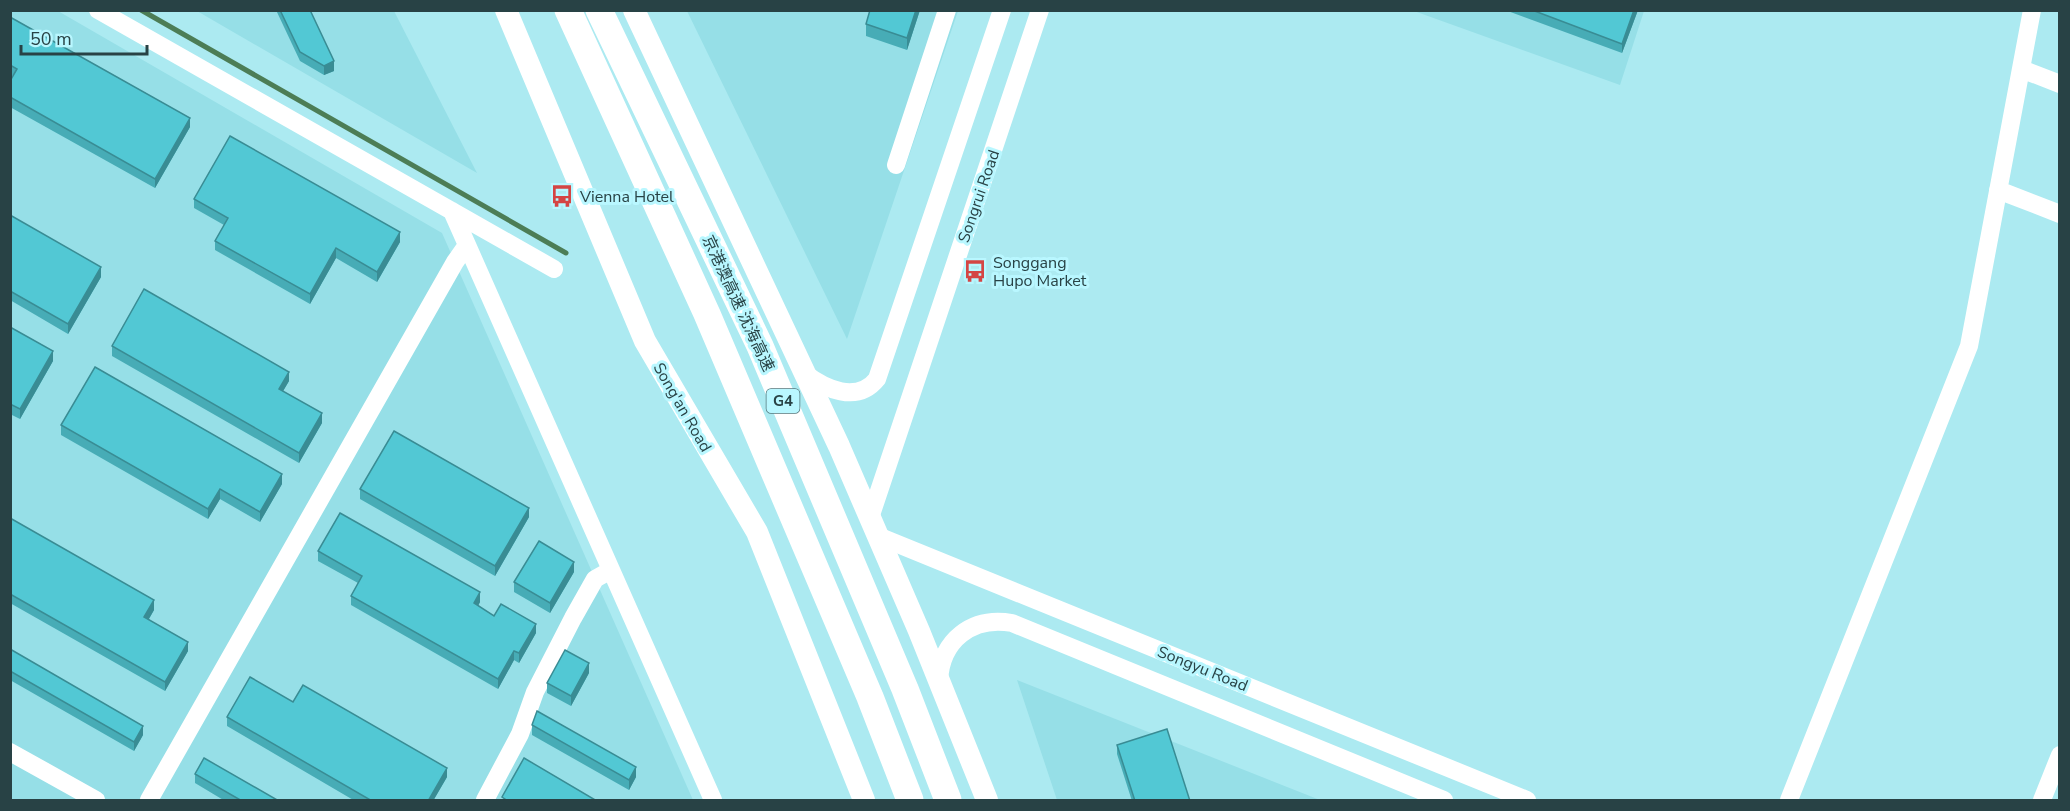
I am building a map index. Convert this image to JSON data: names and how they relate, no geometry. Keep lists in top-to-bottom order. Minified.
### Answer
{"streets":{"highway":["京港澳高速 沈海高速","G4"],"main road":["Song'an Road"],"street":["Songrui Road","Songyu Road"]},"crossings":[["Songrui Road","Songyu Road"]],"places":{"bus stop":["Vienna Hotel","Songgang Hupo Market"]},"scale_bar":"50 m"}
